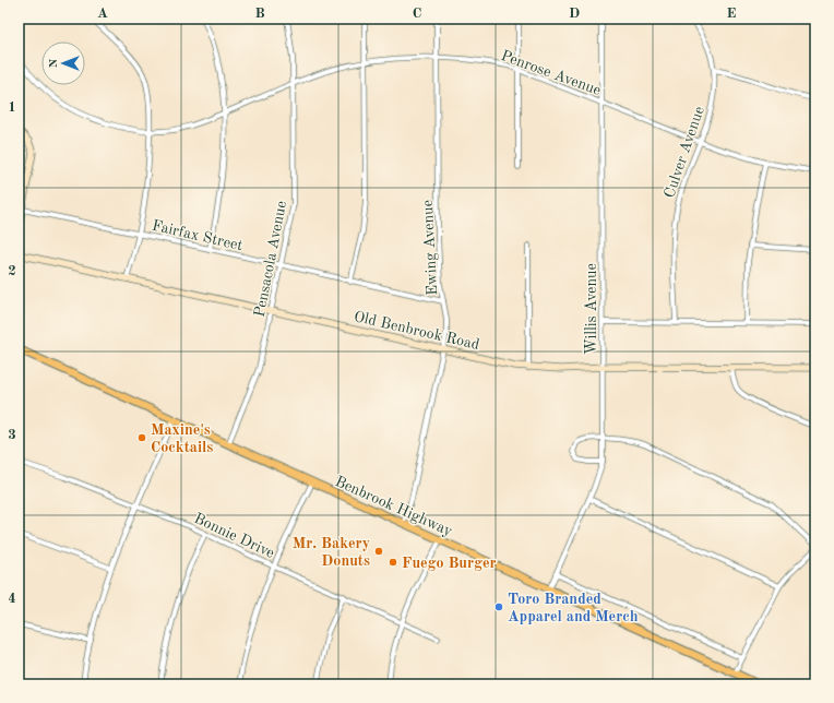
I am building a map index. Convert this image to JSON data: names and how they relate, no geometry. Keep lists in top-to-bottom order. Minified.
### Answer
{"streets":{"main road":["Benbrook Highway"],"street":["Penrose Avenue","Culver Avenue","Fairfax Street","Ewing Avenue","Pensacola Avenue","Willis Avenue","Old Benbrook Road","Bonnie Drive"]},"crossings":[["Penrose Avenue","Culver Avenue"],["Penrose Avenue","Ewing Avenue"],["Penrose Avenue","Pensacola Avenue"],["Penrose Avenue","Willis Avenue"],["Fairfax Street","Ewing Avenue"],["Fairfax Street","Pensacola Avenue"],["Ewing Avenue","Old Benbrook Road"],["Ewing Avenue","Benbrook Highway"],["Pensacola Avenue","Old Benbrook Road"],["Pensacola Avenue","Benbrook Highway"],["Willis Avenue","Old Benbrook Road"],["Willis Avenue","Benbrook Highway"]],"places":["Maxine's Cocktails","Mr. Bakery Donuts","Fuego Burger","Toro Branded Apparel and Merch"],"north":"left","grid":{"columns":["A","B","C","D","E"],"rows":["1","2","3","4"]}}
